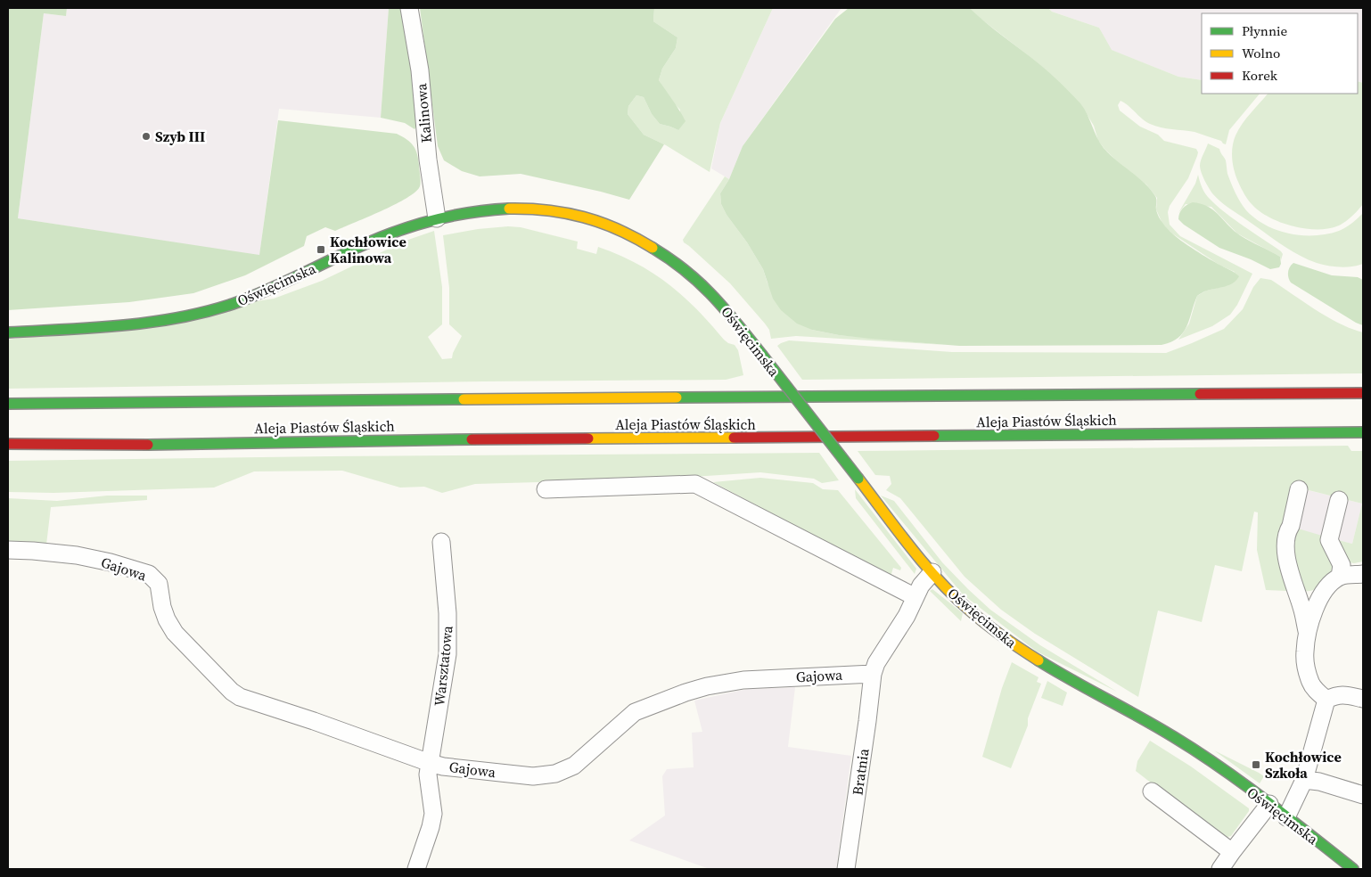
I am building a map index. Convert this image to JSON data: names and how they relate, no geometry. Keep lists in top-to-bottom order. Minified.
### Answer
{"streets":{"main road":["Oświęcimska","Aleja Piastów Śląskich"],"street":["Kalinowa","Gajowa","Warsztatowa","Bratnia"]},"crossings":[["Kalinowa","Oświęcimska"],["Gajowa","Warsztatowa"],["Gajowa","Bratnia"]],"places":{"other":["Szyb III"],"transit":["Kochłowice Kalinowa","Kochłowice Szkoła"]},"legend":["Płynnie","Wolno","Korek"]}
